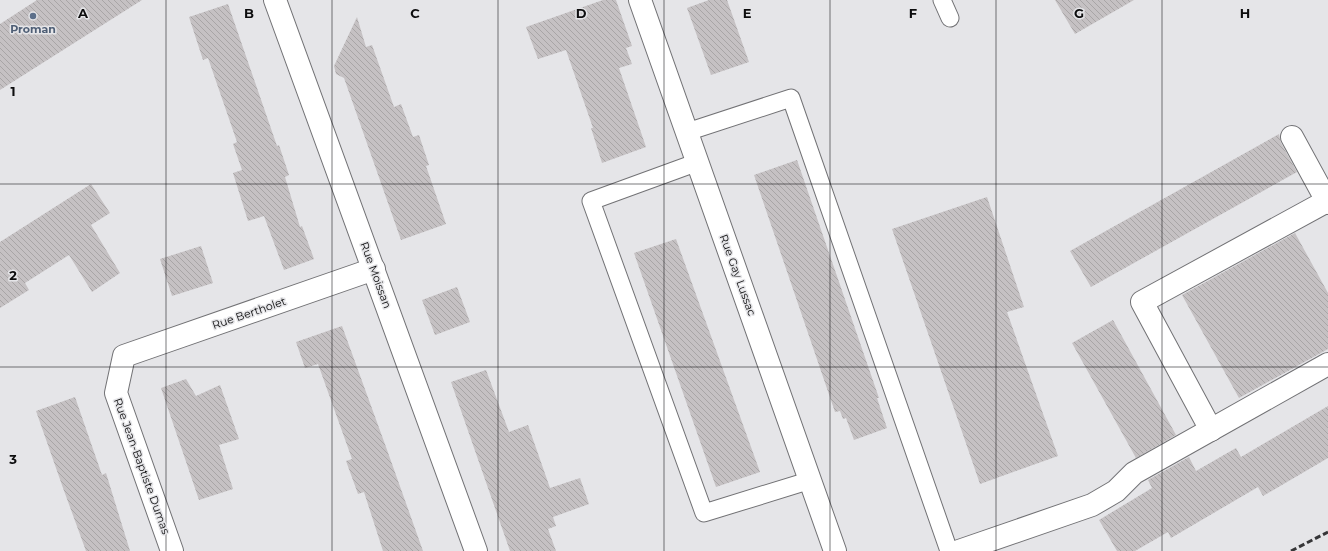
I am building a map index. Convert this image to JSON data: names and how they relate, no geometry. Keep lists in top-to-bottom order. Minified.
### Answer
{"streets":{"street":["Rue Moissan","Rue Gay Lussac","Rue Bertholet","Rue Jean-Baptiste Dumas"]},"crossings":[["Rue Moissan","Rue Bertholet"],["Rue Bertholet","Rue Jean-Baptiste Dumas"]],"places":["Proman"],"grid":{"columns":["A","B","C","D","E","F","G","H"],"rows":["1","2","3"]}}
